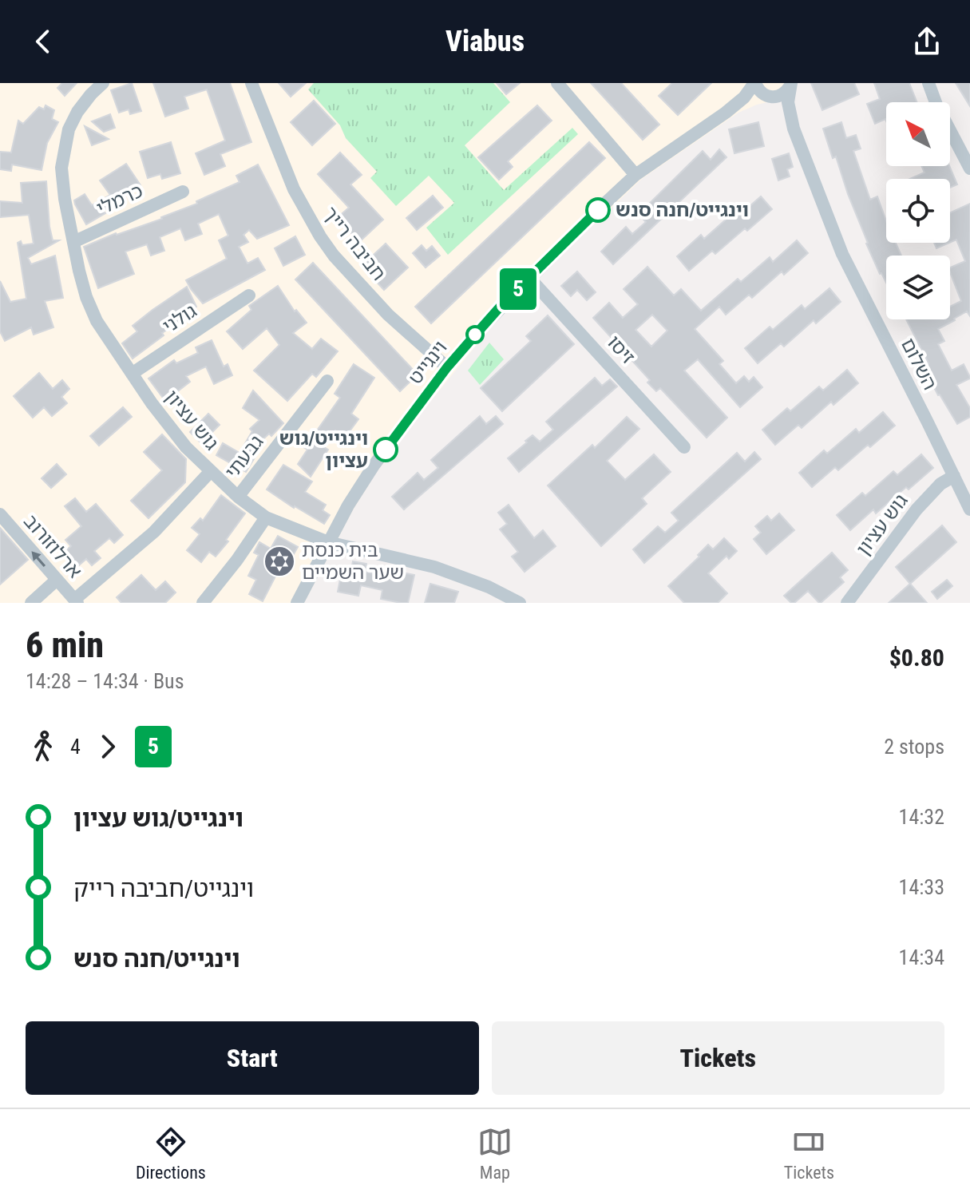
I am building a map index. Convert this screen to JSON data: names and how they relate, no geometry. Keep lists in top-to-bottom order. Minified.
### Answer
{"streets":{"street":["כרמלי","חביבה רייך","גולני","זיסו","וינגייט","השלום","גוש עציון","גבעתי","ארלוזורוב"]},"crossings":[["כרמלי","גוש עציון"],["חביבה רייך","וינגייט"],["גולני","גוש עציון"],["זיסו","וינגייט"],["וינגייט","השלום"],["וינגייט","גוש עציון"],["השלום","גוש עציון"],["גוש עציון","גבעתי"]],"one_way":["ארלוזורוב"],"places":{"other":["וינגייט/חנה סנש","וינגייט/גוש עציון"],"synagogue":["בית כנסת שער השמיים"]},"lines":["bus line 5"],"north":"top left","page":{"header":"Viabus","on_map":"5","heading":["6 min","14:28 – 14:34 · Bus","$0.80"],"legs":["4","5","2 stops"],"list":[{"name":"וינגייט/גוש עציון","value":"14:32"},{"name":"וינגייט/חביבה רייק","value":"14:33"},{"name":"וינגייט/חנה סנש","value":"14:34"}],"buttons":["Start","Tickets"],"tabs":["Directions","Map","Tickets"]}}
